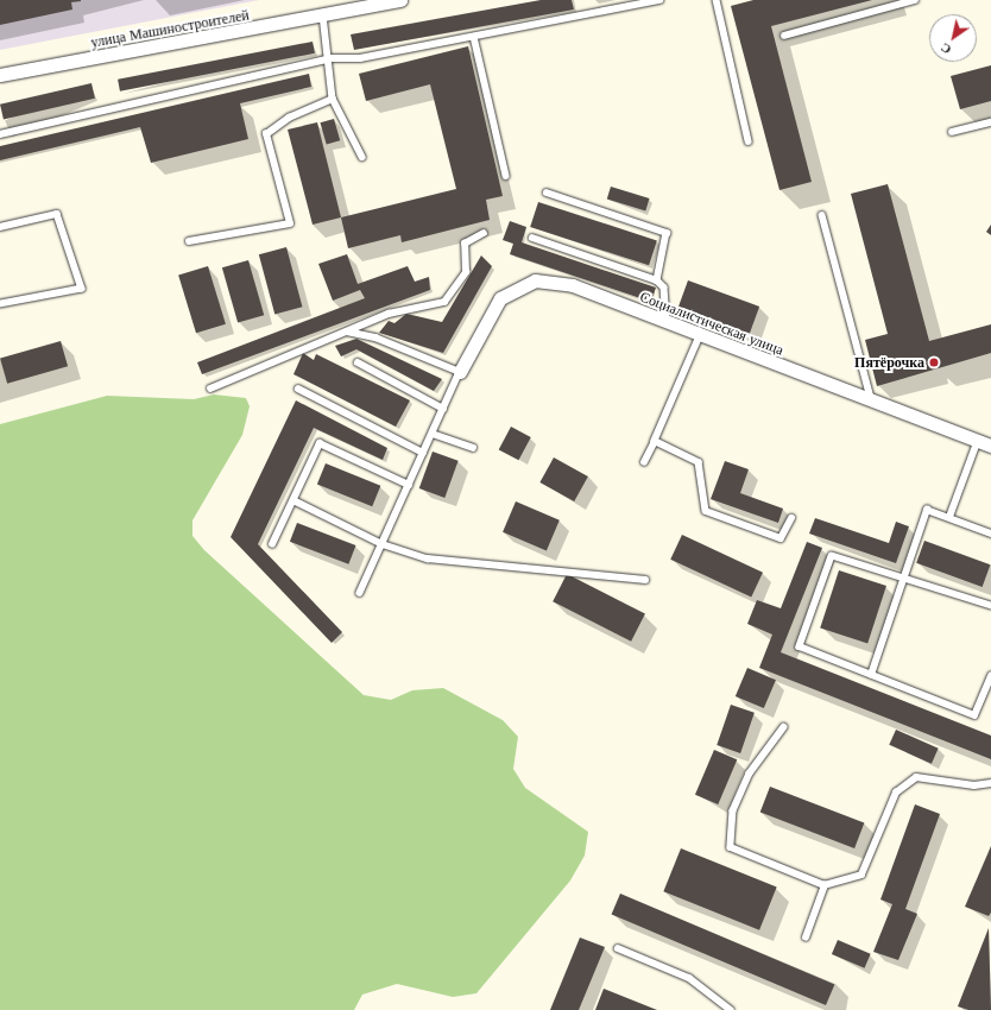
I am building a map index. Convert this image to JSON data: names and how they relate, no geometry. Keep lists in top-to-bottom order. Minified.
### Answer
{"streets":{"street":["улица Машиностроителей","Социалистическая улица"]},"places":["Пятёрочка"],"north":"bottom left"}
